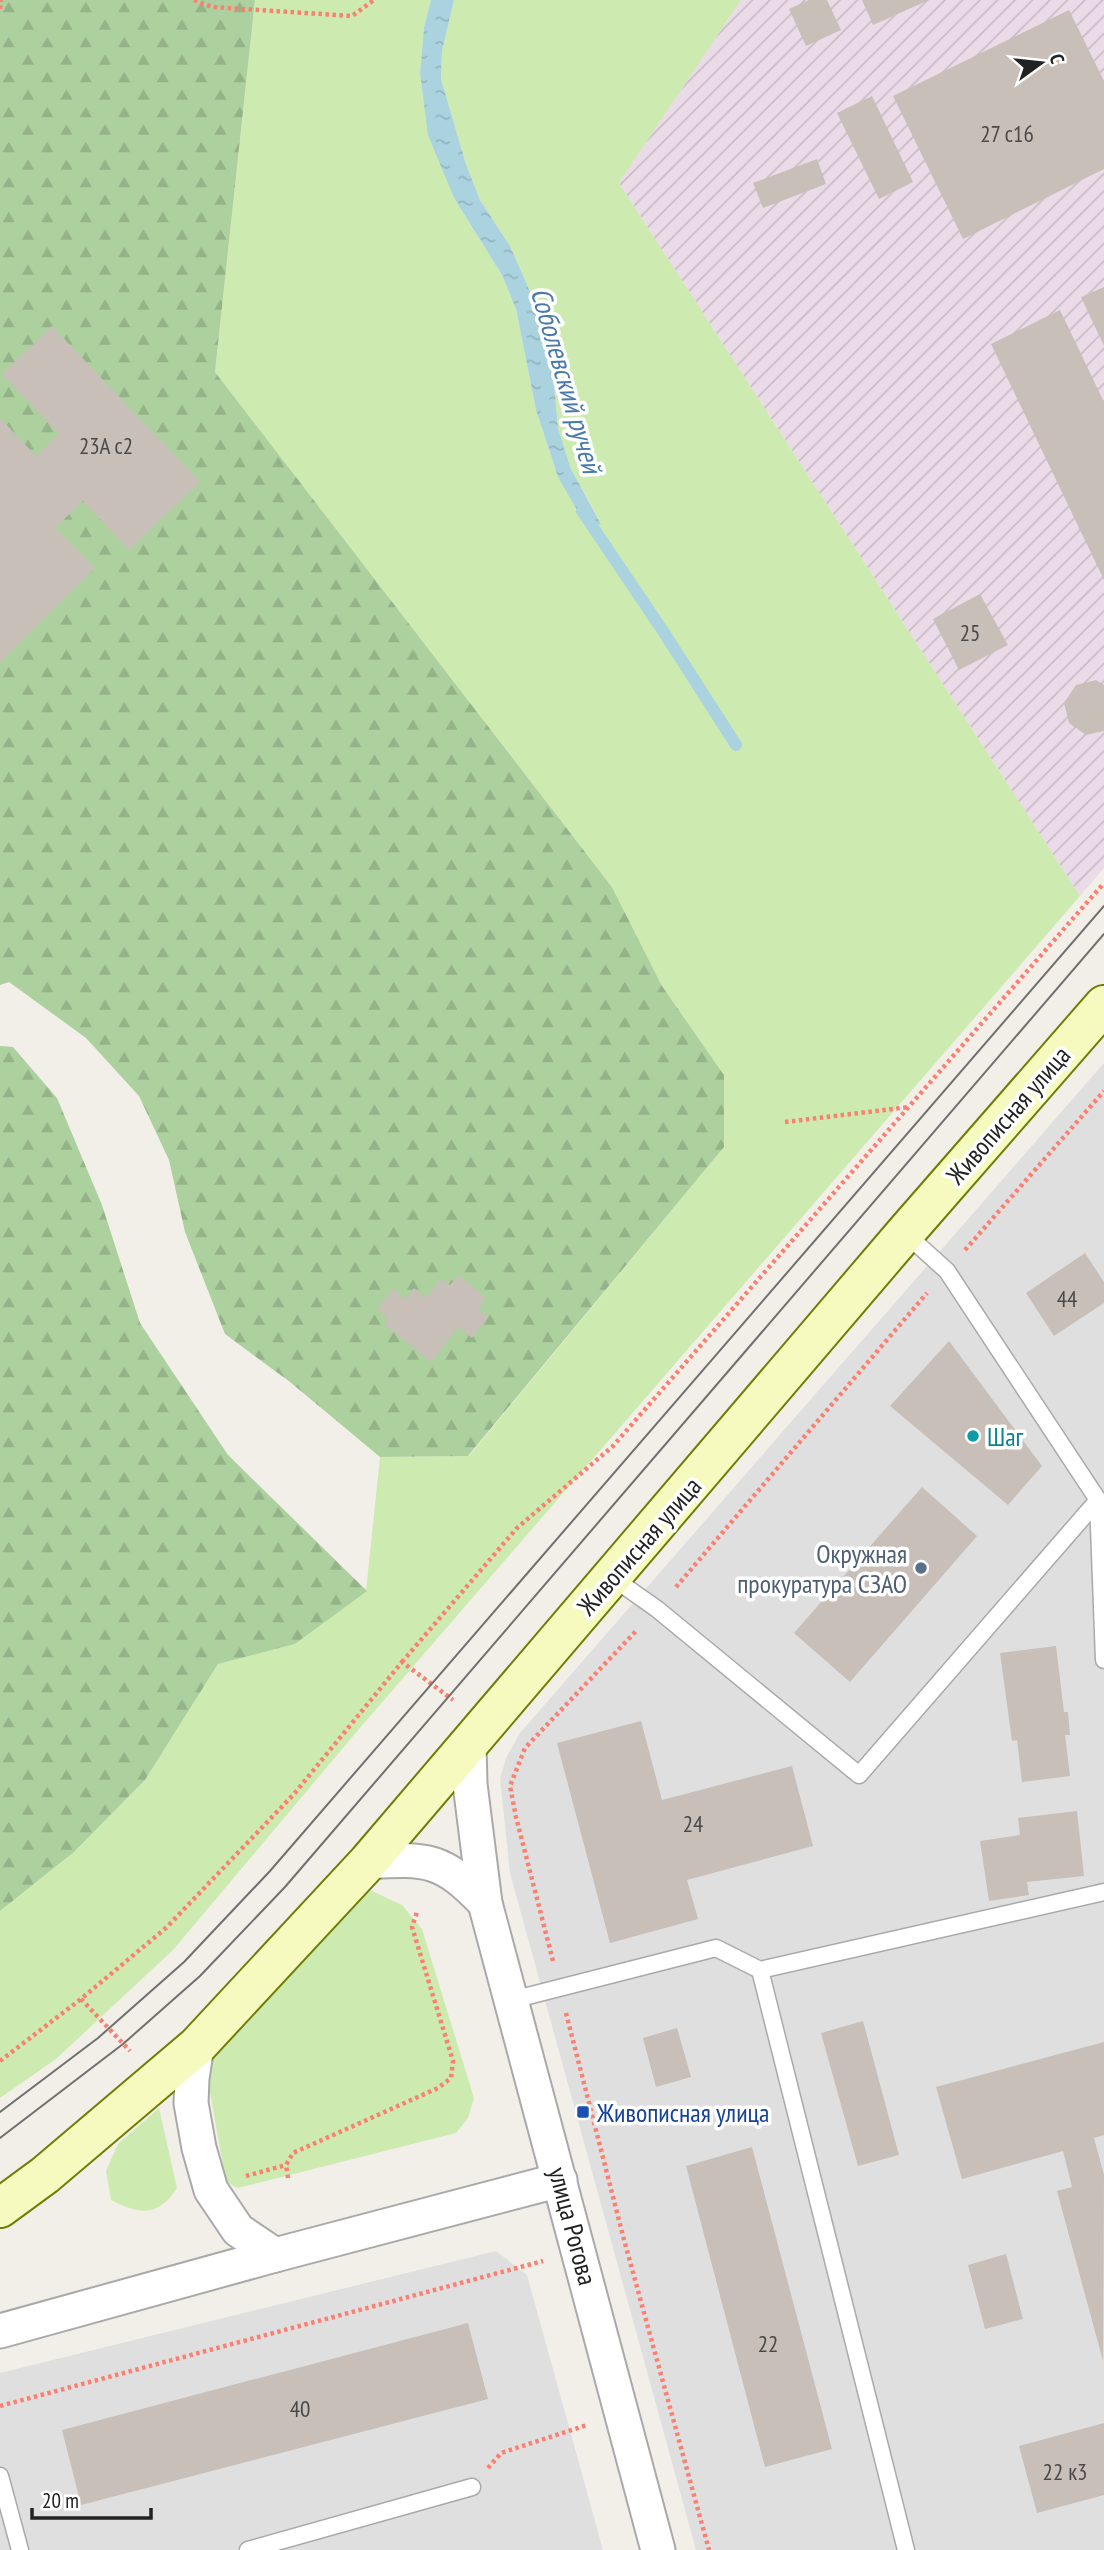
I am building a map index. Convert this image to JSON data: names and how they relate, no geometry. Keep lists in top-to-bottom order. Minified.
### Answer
{"streets":{"street":["Живописная улица","улица Рогова"]},"crossings":[["Живописная улица","улица Рогова"]],"water":["Соболевский ручей"],"places":{"other":["Шаг","Окружная прокуратура СЗАО"],"transit":["Живописная улица"]},"house_numbers":["27 с16","23А с2","25","44","24","22","40","22 к3"],"scale_bar":"20 m","north":"right"}
